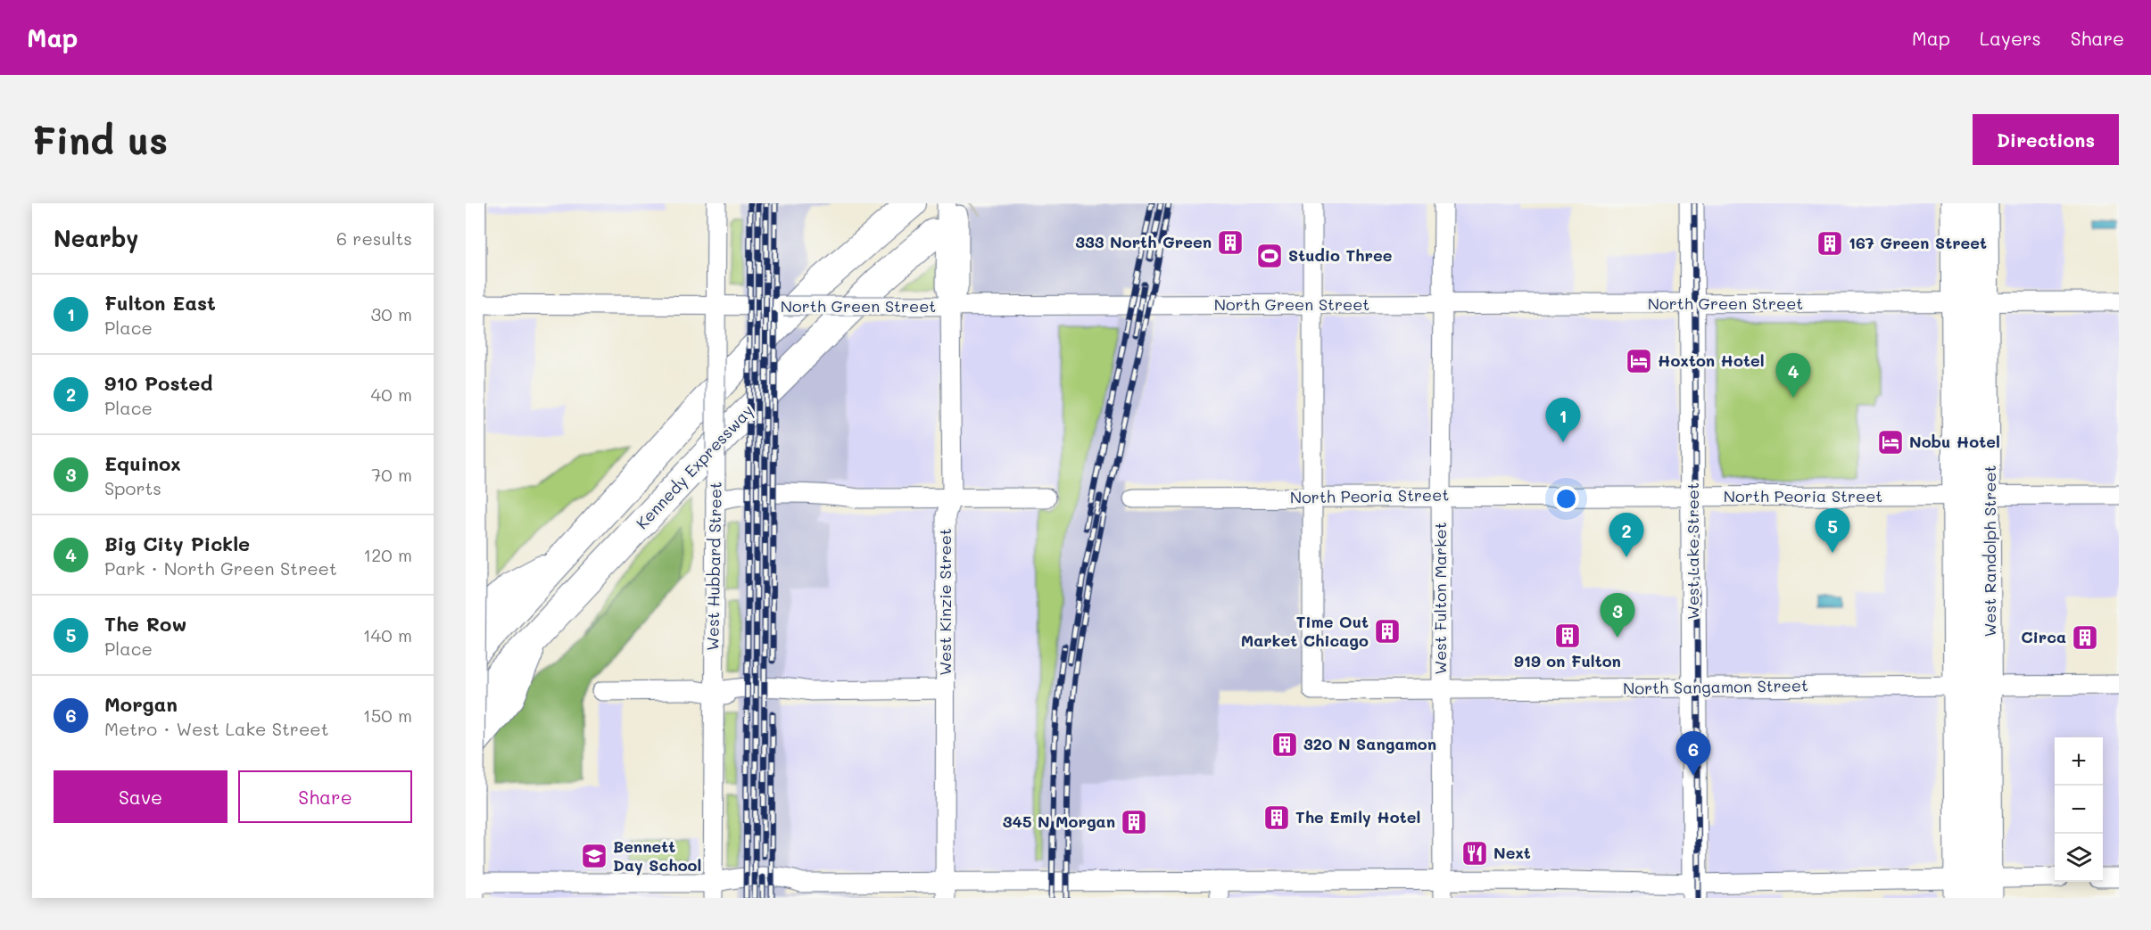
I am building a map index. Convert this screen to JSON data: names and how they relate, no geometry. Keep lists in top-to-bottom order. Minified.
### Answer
{"streets":{"highway":["Kennedy Expressway"],"main road":["West Lake Street","West Randolph Street"],"street":["North Green Street","North Peoria Street","West Hubbard Street","West Fulton Market","West Kinzie Street","North Sangamon Street"]},"crossings":[["North Green Street","West Lake Street"],["North Green Street","West Randolph Street"],["North Green Street","West Hubbard Street"],["North Green Street","West Fulton Market"],["North Green Street","West Kinzie Street"],["North Peoria Street","West Lake Street"],["North Peoria Street","West Randolph Street"],["North Peoria Street","West Fulton Market"],["North Peoria Street","North Sangamon Street"],["West Lake Street","North Sangamon Street"],["West Randolph Street","North Sangamon Street"],["West Fulton Market","North Sangamon Street"]],"places":{"building":["333 North Green","167 Green Street","Time Out Market Chicago","919 on Fulton","Circa","320 N Sangamon","The Emily Hotel","345 N Morgan"],"sports":["Studio Three"],"hotel":["Hoxton Hotel","Nobu Hotel"],"restaurant":["Next"],"school or university":["Bennett Day School"]},"page":{"header":"Map","nav":["Map","Layers","Share"],"buttons":["Directions",["Save","Share"]],"title":"Find us","heading":["Nearby","6 results"],"list":[{"mark":"1","name":"Fulton East","note":"Place","value":"30 m"},{"mark":"2","name":"910 Posted","note":"Place","value":"40 m"},{"mark":"3","name":"Equinox","note":"Sports","value":"70 m"},{"mark":"4","name":"Big City Pickle","note":"Park · North Green Street","value":"120 m"},{"mark":"5","name":"The Row","note":"Place","value":"140 m"},{"mark":"6","name":"Morgan","note":"Metro · West Lake Street","value":"150 m"}],"pins":["4","1","5","2","3","6"],"map_buttons":["+","−"]}}
